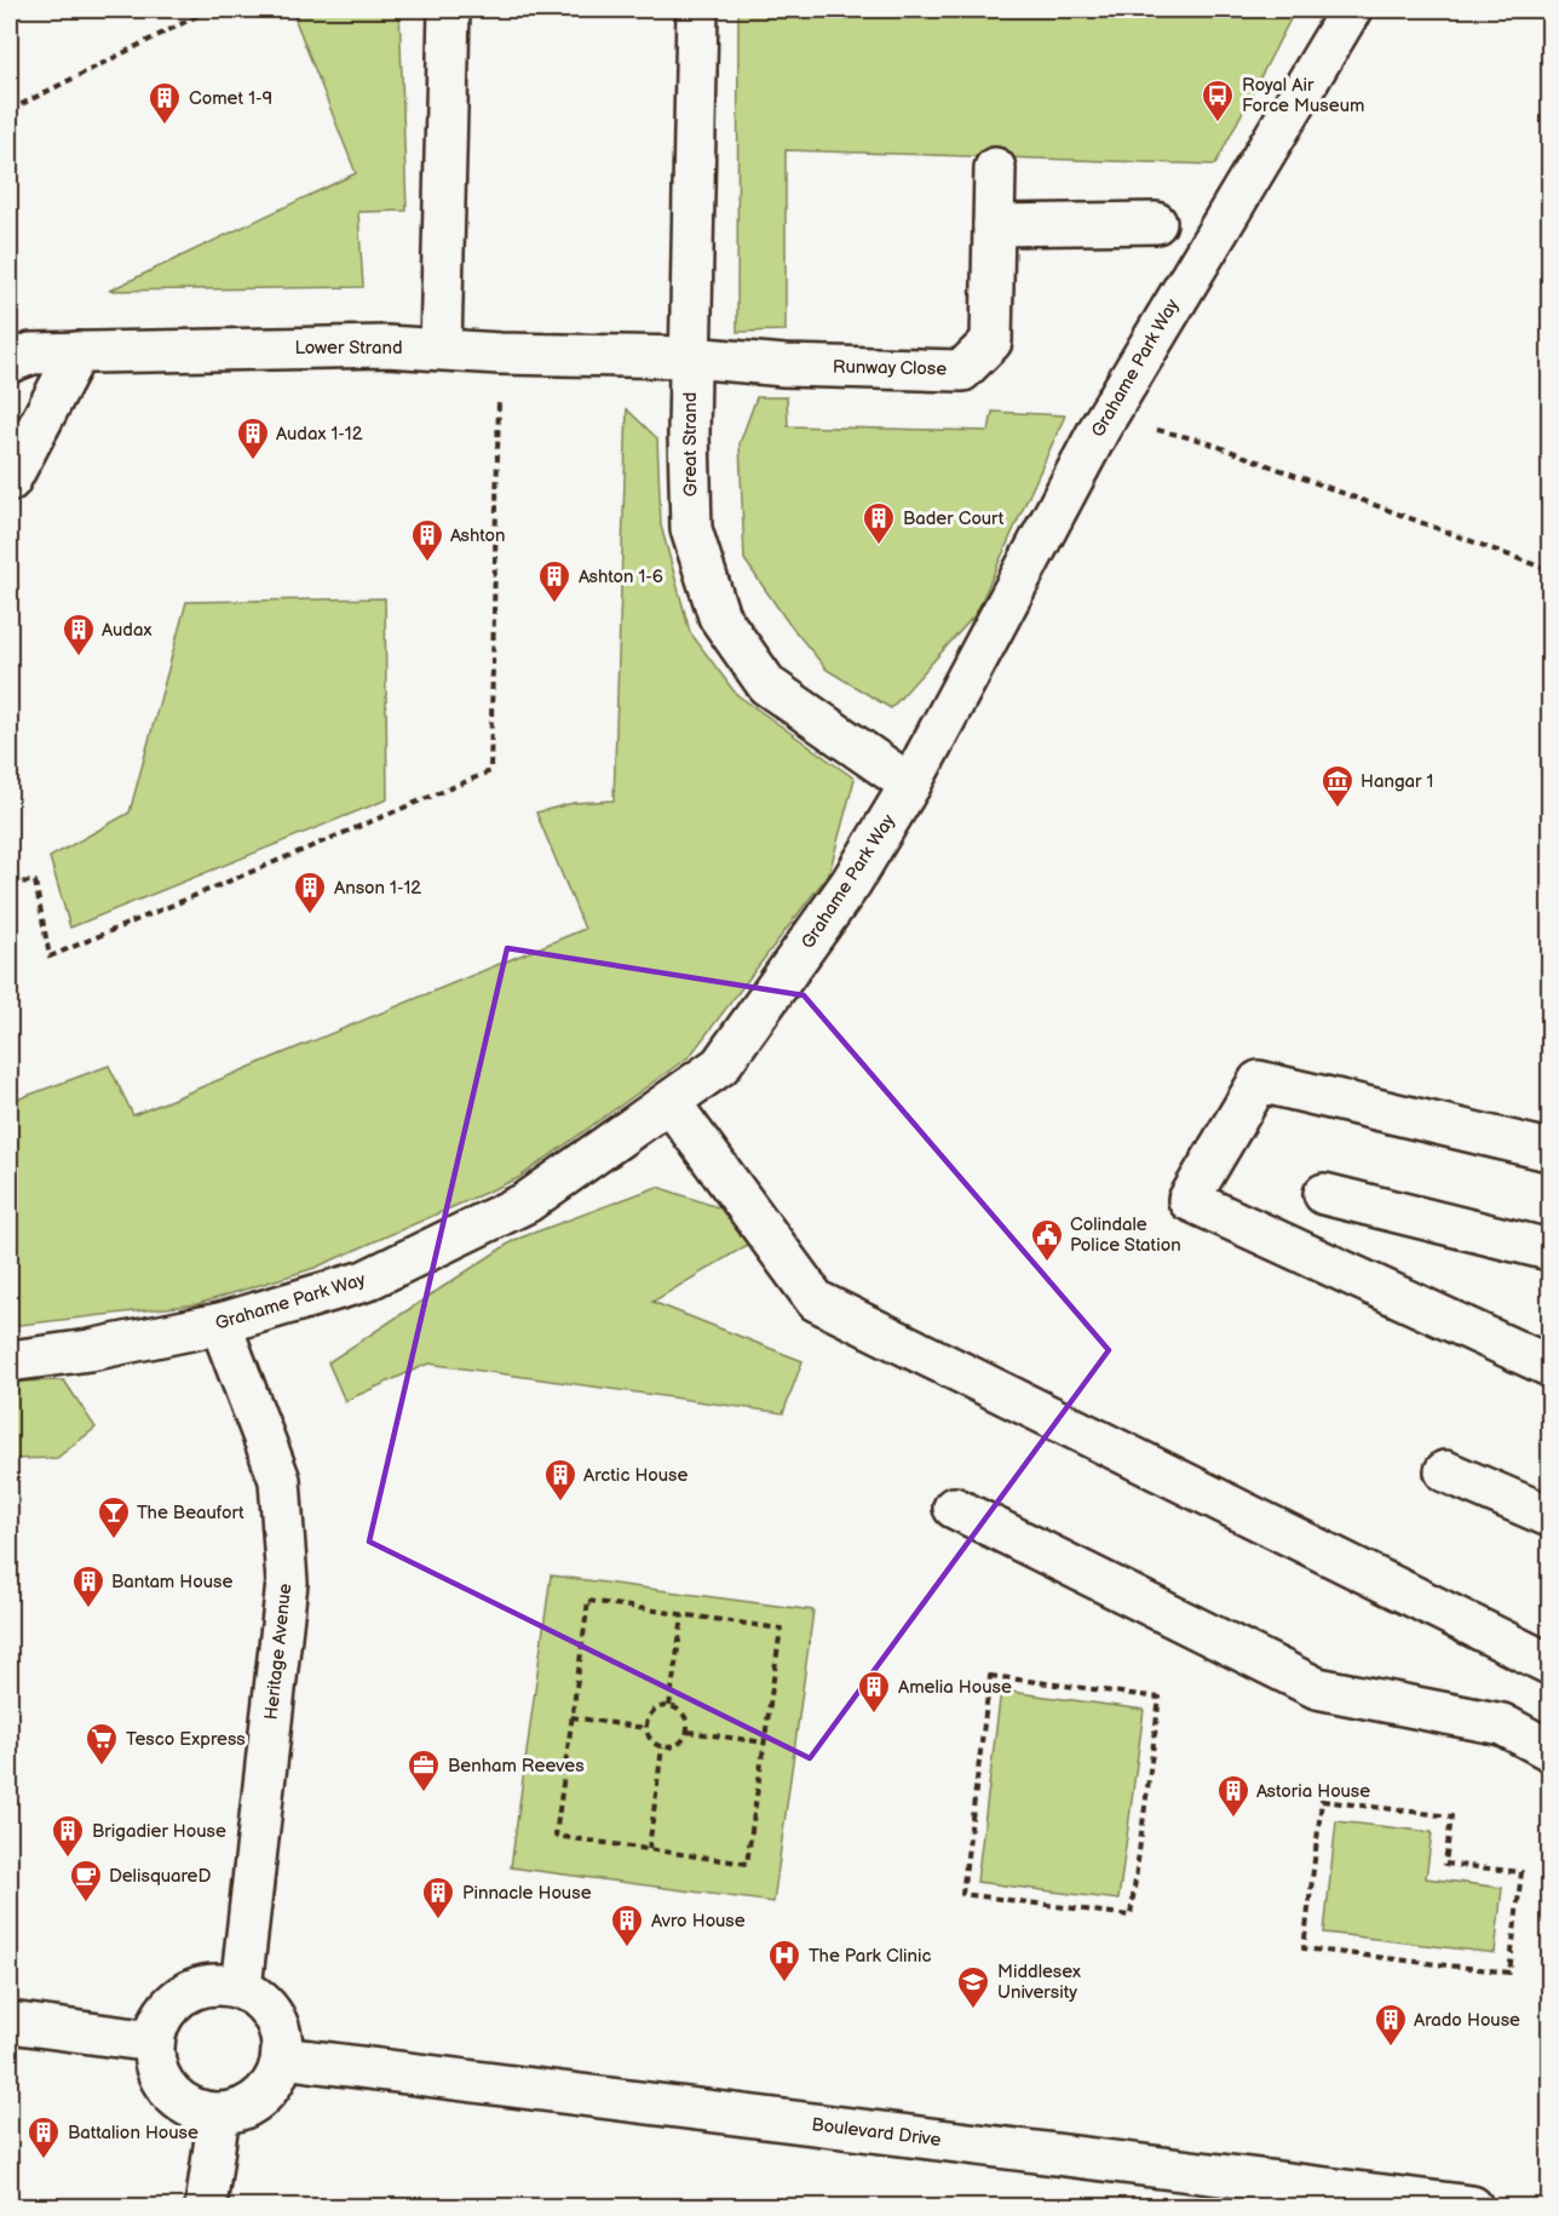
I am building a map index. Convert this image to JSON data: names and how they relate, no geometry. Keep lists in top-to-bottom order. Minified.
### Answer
{"streets":{"street":["Lower Strand","Runway Close","Grahame Park Way","Great Strand","Heritage Avenue","Boulevard Drive"]},"crossings":[["Lower Strand","Runway Close"],["Lower Strand","Great Strand"],["Runway Close","Great Strand"],["Grahame Park Way","Great Strand"],["Grahame Park Way","Heritage Avenue"],["Heritage Avenue","Boulevard Drive"]],"places":{"bus stop":["Royal Air Force Museum"],"building":["Comet 1-9","Audax 1-12","Bader Court","Ashton","Ashton 1-6","Audax","Anson 1-12","Arctic House","Bantam House","Amelia House","Astoria House","Brigadier House","Pinnacle House","Avro House","Arado House","Battalion House"],"museum":["Hangar 1"],"public building":["Colindale Police Station"],"bar":["The Beaufort"],"supermarket":["Tesco Express"],"office":["Benham Reeves"],"cafe":["DelisquareD"],"hospital":["The Park Clinic"],"school or university":["Middlesex University"]}}
